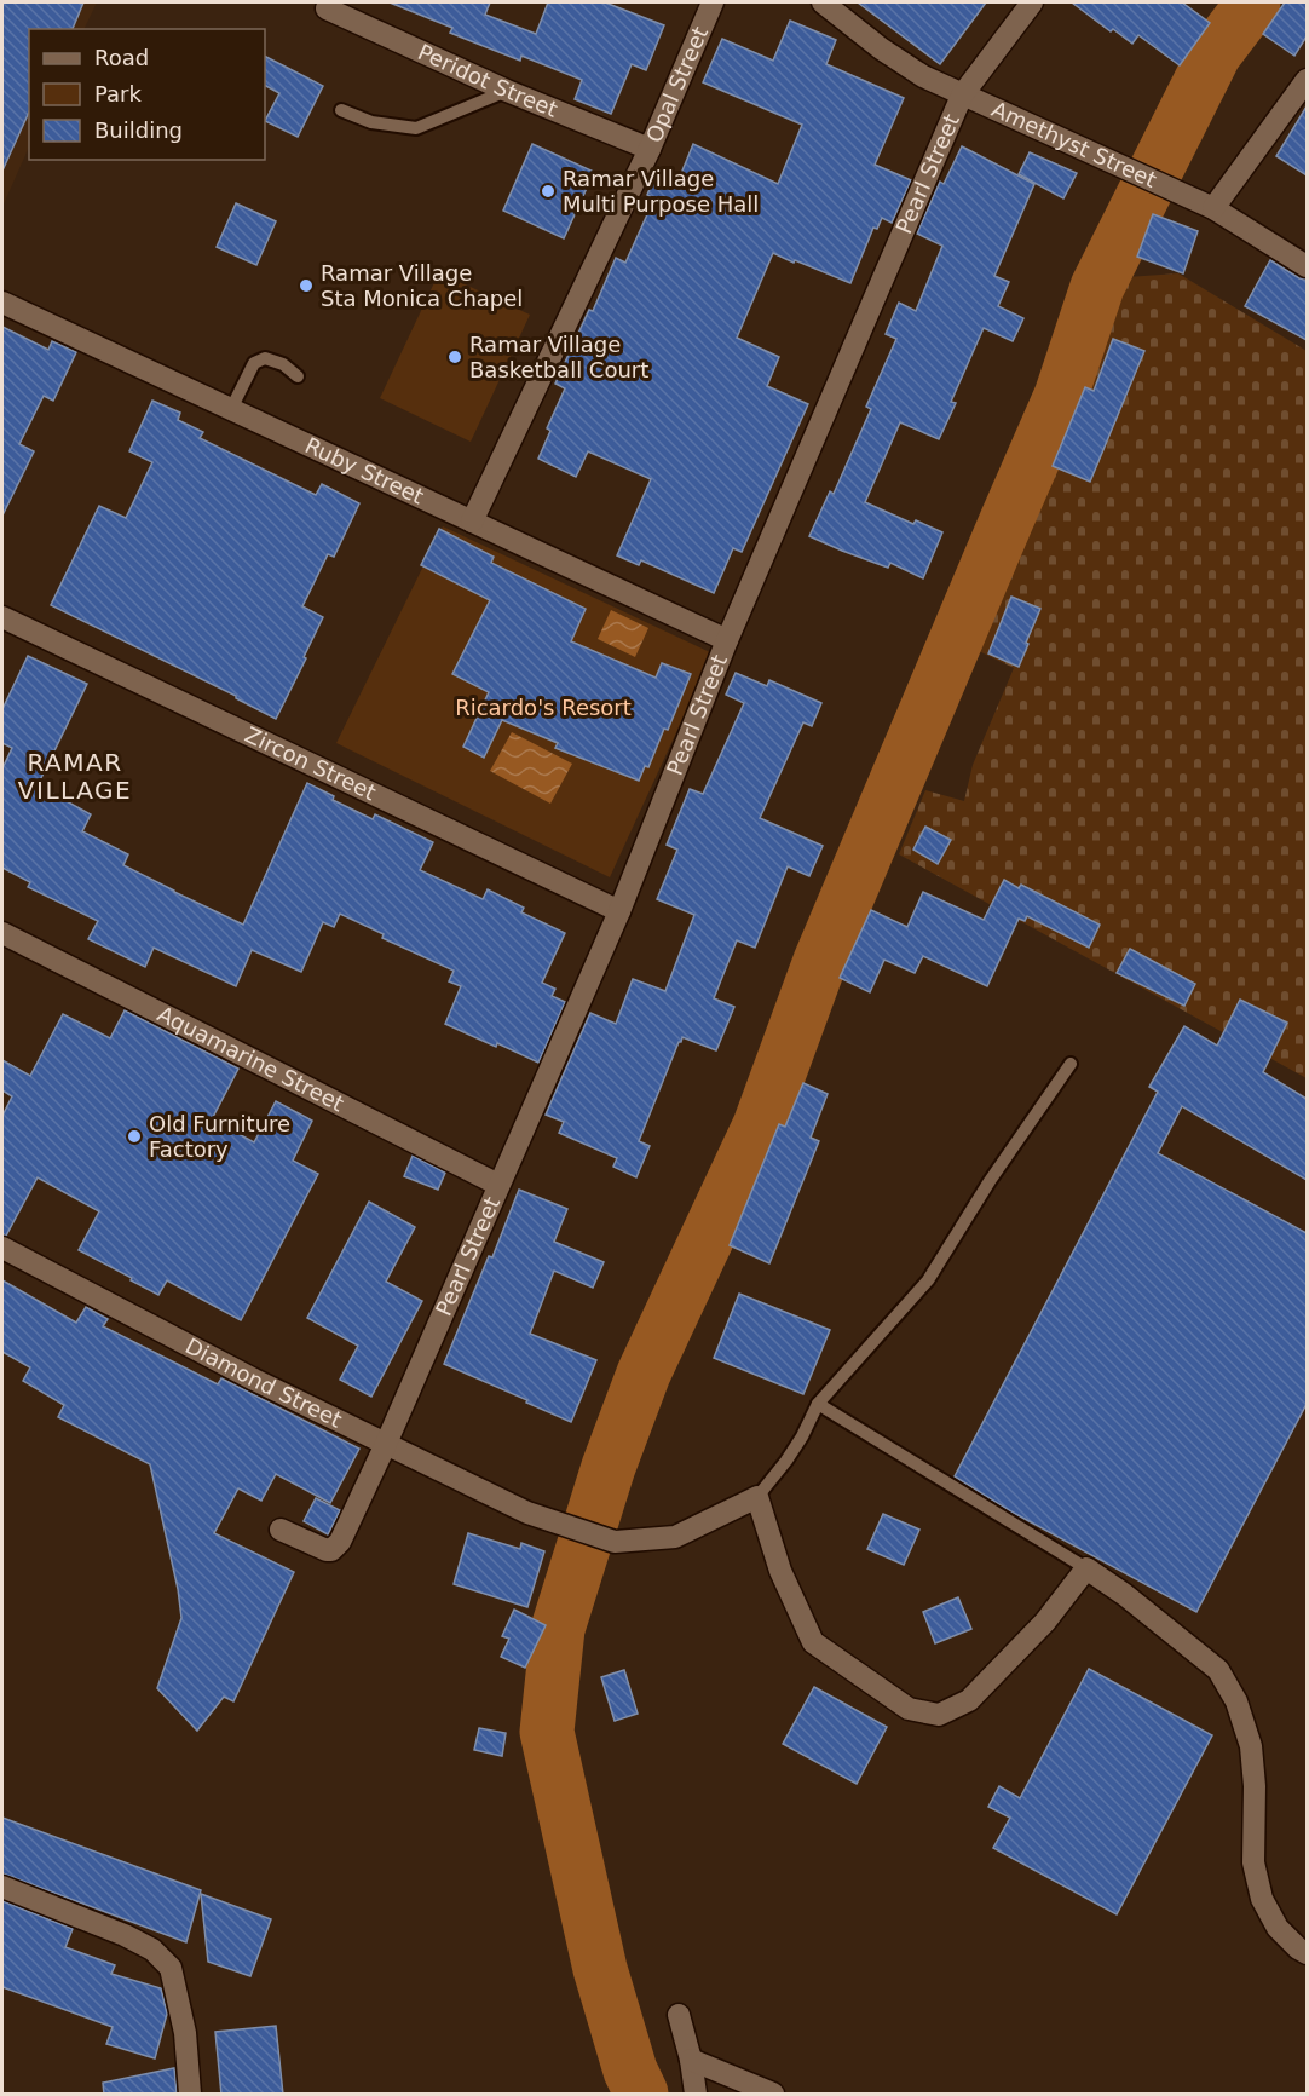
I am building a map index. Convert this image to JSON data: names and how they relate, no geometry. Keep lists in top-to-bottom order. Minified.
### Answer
{"streets":{"street":["Peridot Street","Opal Street","Amethyst Street","Pearl Street","Ruby Street","Zircon Street","Aquamarine Street","Diamond Street"]},"crossings":[["Peridot Street","Opal Street"],["Opal Street","Ruby Street"],["Amethyst Street","Pearl Street"],["Pearl Street","Ruby Street"],["Pearl Street","Zircon Street"],["Pearl Street","Aquamarine Street"],["Pearl Street","Diamond Street"]],"districts":["RAMAR VILLAGE"],"parks":["Ricardo's Resort"],"places":["Ramar Village Multi Purpose Hall","Ramar Village Sta Monica Chapel","Ramar Village Basketball Court","Old Furniture Factory"],"legend":["Road","Park","Building"]}
